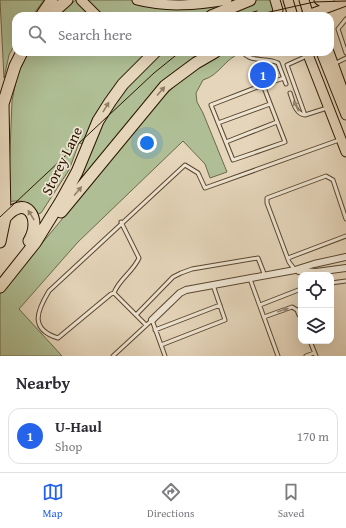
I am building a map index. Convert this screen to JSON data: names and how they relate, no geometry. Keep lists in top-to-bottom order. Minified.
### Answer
{"streets":{"highway":["Storey Lane"]},"page":{"search":"Search here","pins":"1","heading":"Nearby","list":[{"mark":"1","name":"U-Haul","note":"Shop","value":"170 m"}],"nav":["Map","Directions","Saved"]}}
